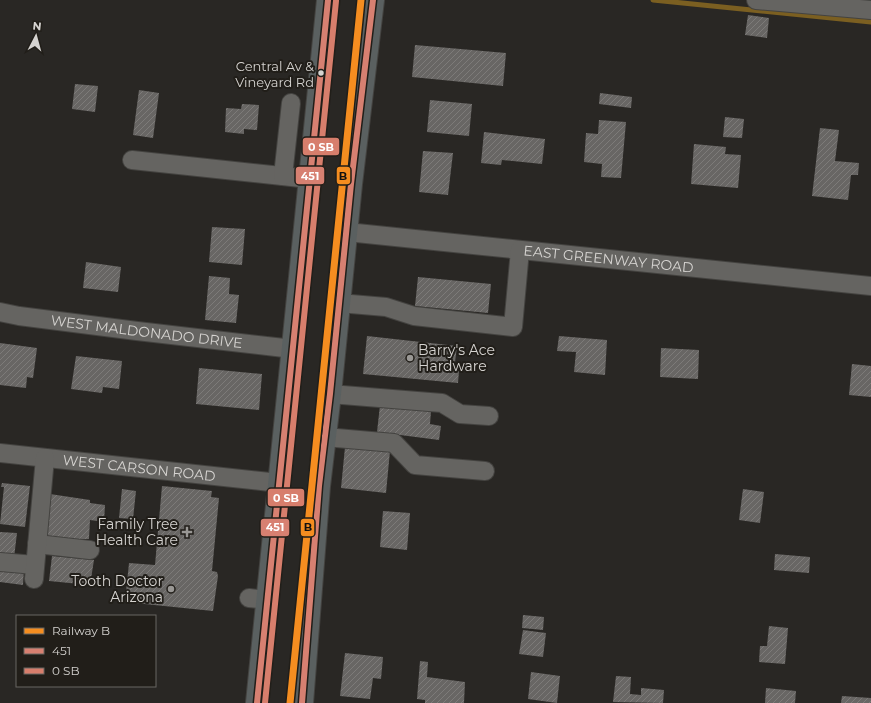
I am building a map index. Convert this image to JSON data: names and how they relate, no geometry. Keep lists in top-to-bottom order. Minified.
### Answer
{"streets":{"street":["EAST GREENWAY ROAD","WEST MALDONADO DRIVE","WEST CARSON ROAD"]},"places":{"other":["Central Av & Vineyard Rd","Barry's Ace Hardware","Tooth Doctor Arizona"],"health":["Family Tree Health Care"]},"lines":["rail line B","transit line 451"],"legend":["Railway B","451","0 SB"],"north":"top"}
